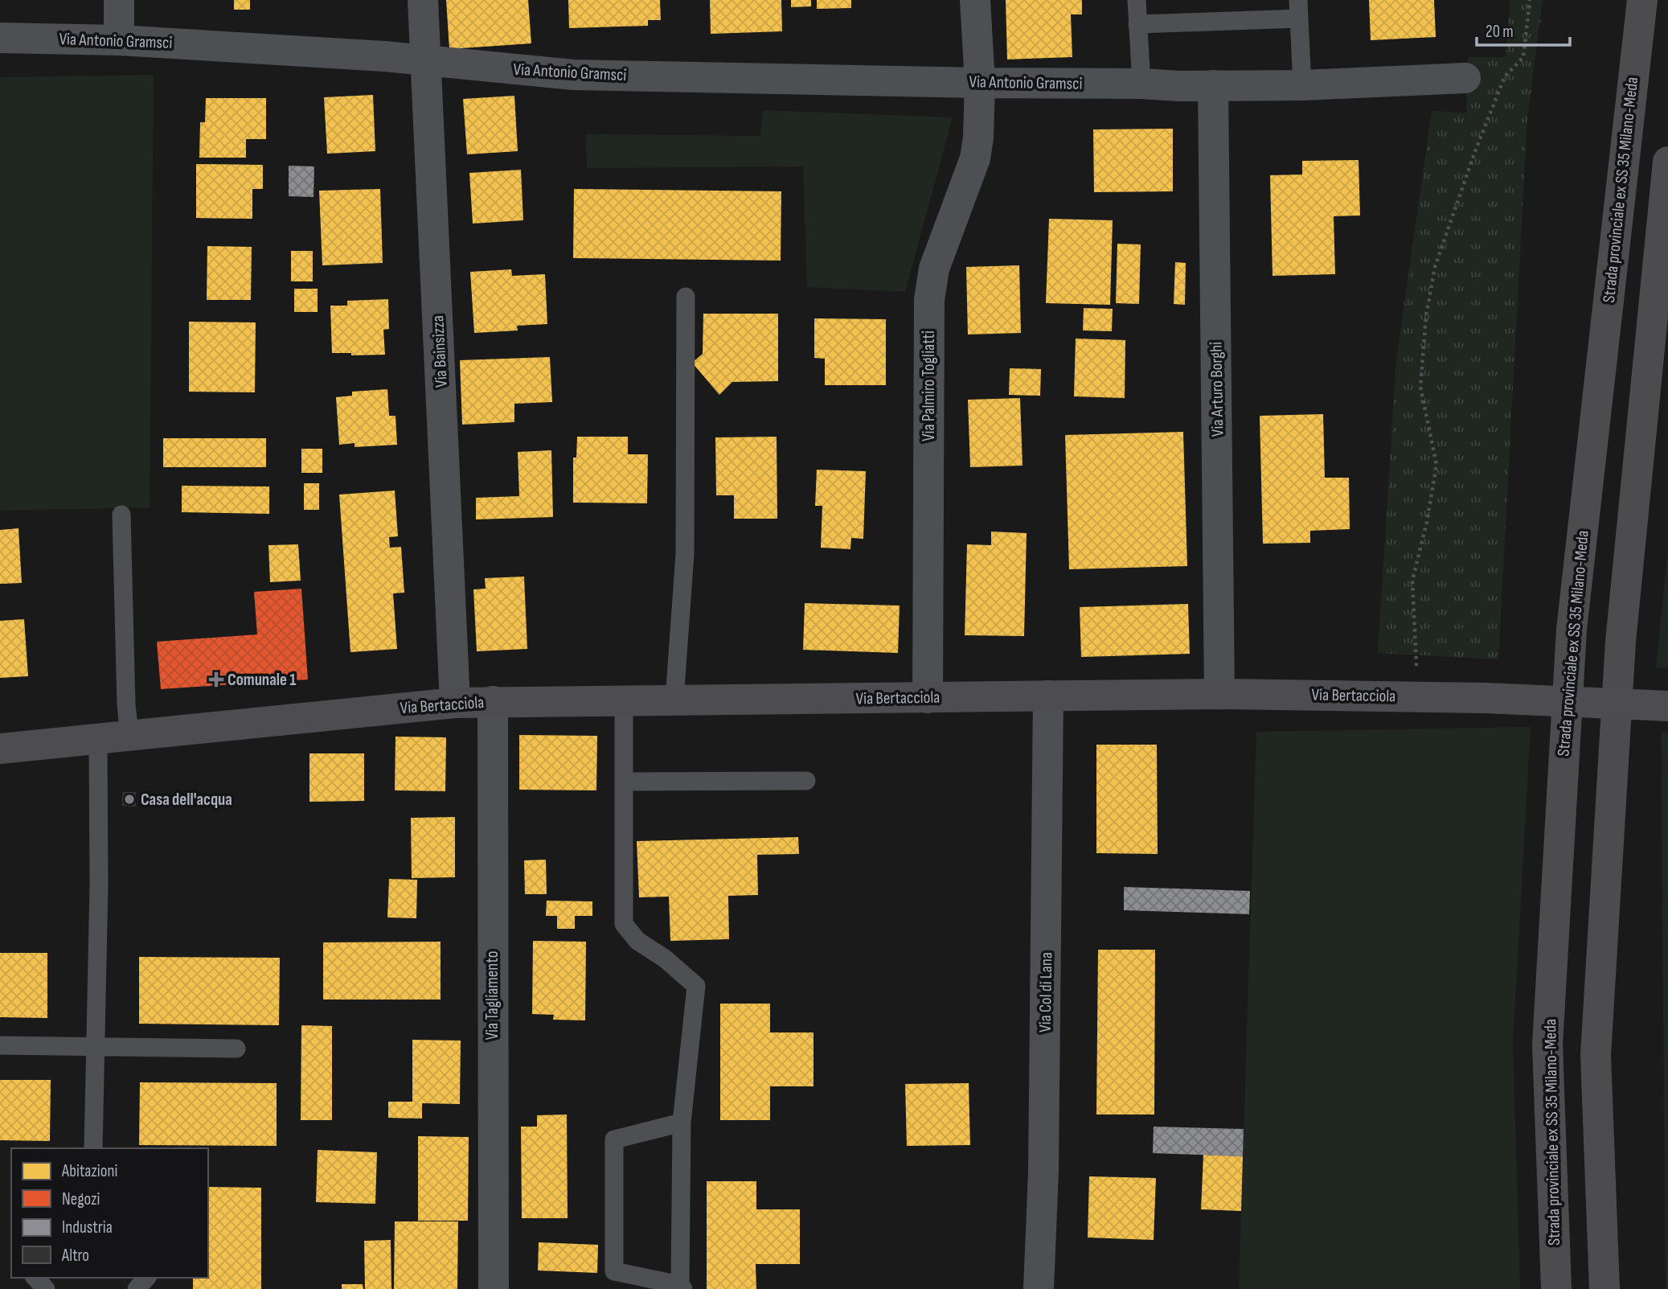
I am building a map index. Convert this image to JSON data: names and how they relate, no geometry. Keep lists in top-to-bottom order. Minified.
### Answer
{"streets":{"highway":["Strada provinciale ex SS 35 Milano-Meda"],"street":["Via Antonio Gramsci","Via Bainsizza","Via Palmiro Togliatti","Via Arturo Borghi","Via Bertacciola","Via Col di Lana","Via Tagliamento"]},"crossings":[["Via Antonio Gramsci","Via Bainsizza"],["Via Antonio Gramsci","Via Palmiro Togliatti"],["Via Antonio Gramsci","Via Arturo Borghi"],["Via Bainsizza","Via Bertacciola"],["Via Palmiro Togliatti","Via Bertacciola"],["Via Arturo Borghi","Via Bertacciola"],["Via Bertacciola","Via Col di Lana"],["Via Bertacciola","Via Tagliamento"]],"places":{"health":["Comunale 1"],"other":["Casa dell'acqua"]},"legend":["Abitazioni","Negozi","Industria","Altro"],"scale_bar":"20 m"}
